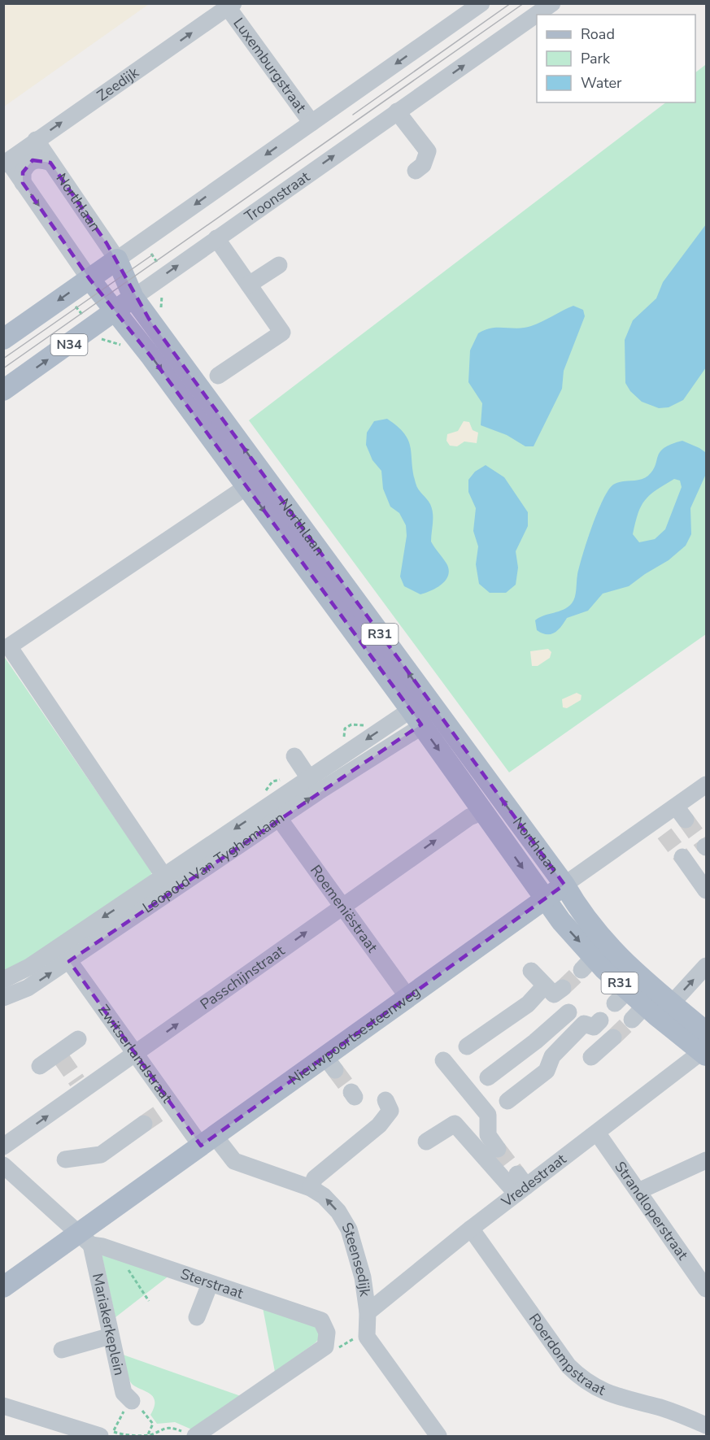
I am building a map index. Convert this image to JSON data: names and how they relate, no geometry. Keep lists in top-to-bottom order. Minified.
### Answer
{"streets":{"main road":["Troonstraat","Northlaan","N34","R31","Nieuwpoortsesteenweg"],"street":["Luxemburgstraat","Zeedijk","Leopold Van Tyghemlaan","Roemeniëstraat","Passchijnstraat","Zwitserlandstraat","Vredestraat","Strandloperstraat","Steensedijk","Sterstraat","Mariakerkeplein","Roerdompstraat"]},"crossings":[["Luxemburgstraat","Zeedijk"],["Zeedijk","Northlaan"],["Troonstraat","Northlaan"],["Northlaan","R31"],["Northlaan","Leopold Van Tyghemlaan"],["Northlaan","Passchijnstraat"],["Northlaan","Nieuwpoortsesteenweg"],["R31","Nieuwpoortsesteenweg"],["R31","Vredestraat"],["Leopold Van Tyghemlaan","Roemeniëstraat"],["Leopold Van Tyghemlaan","Zwitserlandstraat"],["Roemeniëstraat","Passchijnstraat"],["Roemeniëstraat","Nieuwpoortsesteenweg"],["Passchijnstraat","Zwitserlandstraat"],["Nieuwpoortsesteenweg","Zwitserlandstraat"],["Nieuwpoortsesteenweg","Steensedijk"],["Nieuwpoortsesteenweg","Sterstraat"],["Nieuwpoortsesteenweg","Mariakerkeplein"],["Zwitserlandstraat","Steensedijk"],["Vredestraat","Strandloperstraat"],["Vredestraat","Steensedijk"],["Vredestraat","Roerdompstraat"],["Sterstraat","Mariakerkeplein"]],"one_way":["Passchijnstraat","Steensedijk"],"legend":["Road","Park","Water"]}
